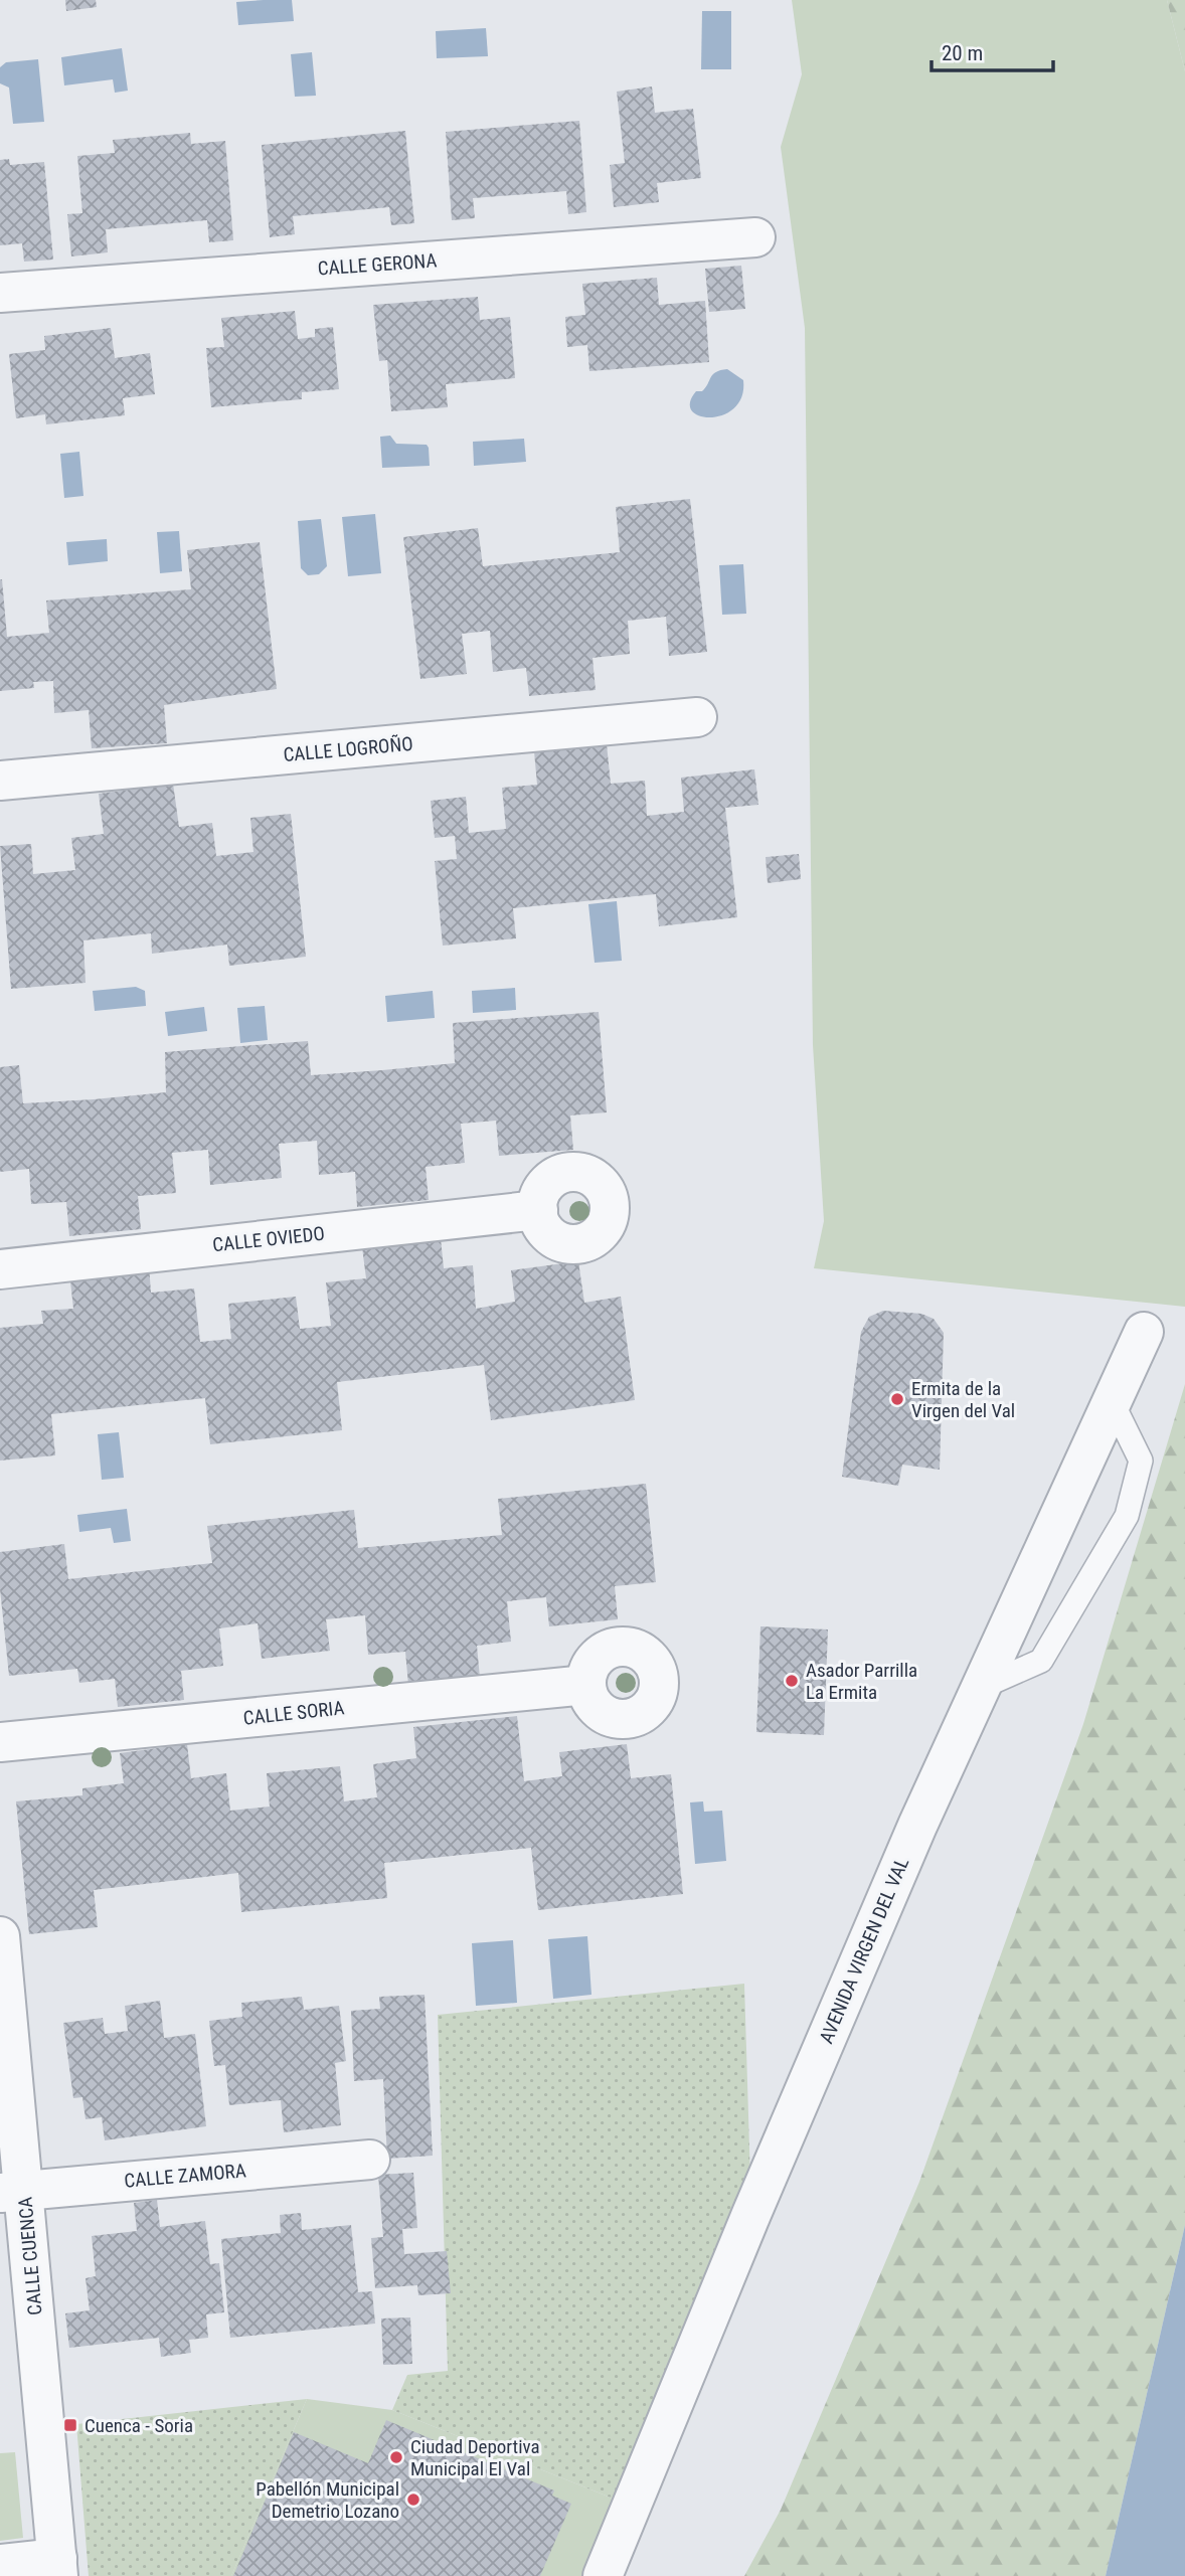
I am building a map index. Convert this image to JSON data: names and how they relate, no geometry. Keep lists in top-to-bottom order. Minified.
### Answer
{"streets":{"street":["CALLE GERONA","CALLE LOGROÑO","CALLE OVIEDO","CALLE SORIA","AVENIDA VIRGEN DEL VAL","CALLE ZAMORA","CALLE CUENCA"]},"crossings":[["CALLE ZAMORA","CALLE CUENCA"]],"places":{"other":["Ermita de la Virgen del Val","Asador Parrilla La Ermita","Ciudad Deportiva Municipal El Val","Pabellón Municipal Demetrio Lozano"],"transit":["Cuenca - Soria"]},"scale_bar":"20 m"}
